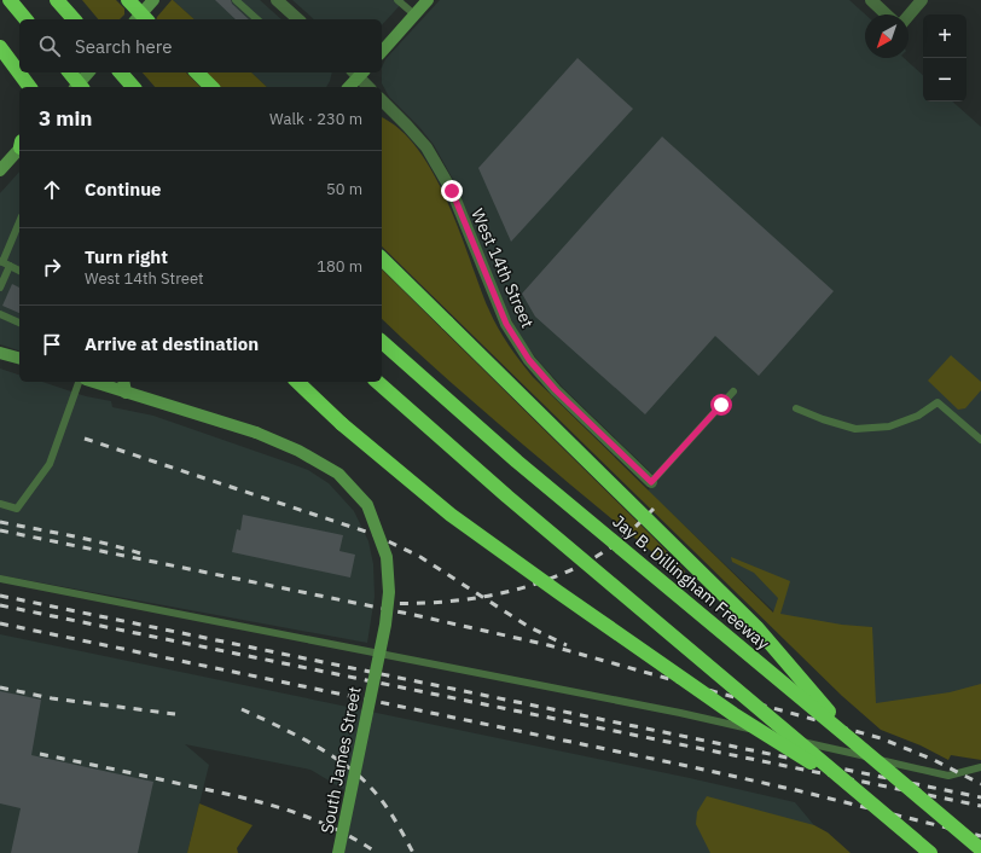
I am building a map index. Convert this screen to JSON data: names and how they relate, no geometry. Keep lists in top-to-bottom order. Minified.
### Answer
{"streets":{"highway":["Jay B. Dillingham Freeway"],"main road":["South James Street"],"street":["West 14th Street"]},"north":"bottom left","page":{"map_buttons":["+","−"],"search":"Search here","heading":["3 min","Walk · 230 m"],"list":[["Continue","50 m"],["Turn right","West 14th Street","180 m"],"Arrive at destination"]}}
